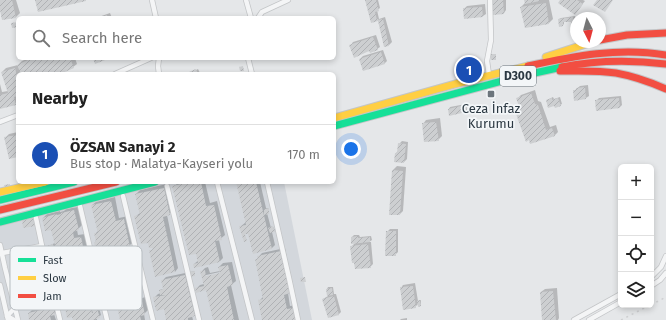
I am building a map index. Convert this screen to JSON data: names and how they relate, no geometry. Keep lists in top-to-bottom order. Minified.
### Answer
{"streets":{"main road":["D300"]},"places":{"transit":["Ceza İnfaz Kurumu"]},"legend":["Fast","Slow","Jam"],"north":"bottom","page":{"search":"Search here","pins":"1","heading":"Nearby","list":[{"mark":"1","name":"ÖZSAN Sanayi 2","note":"Bus stop · Malatya-Kayseri yolu","value":"170 m"}],"map_buttons":["+","−"]}}
